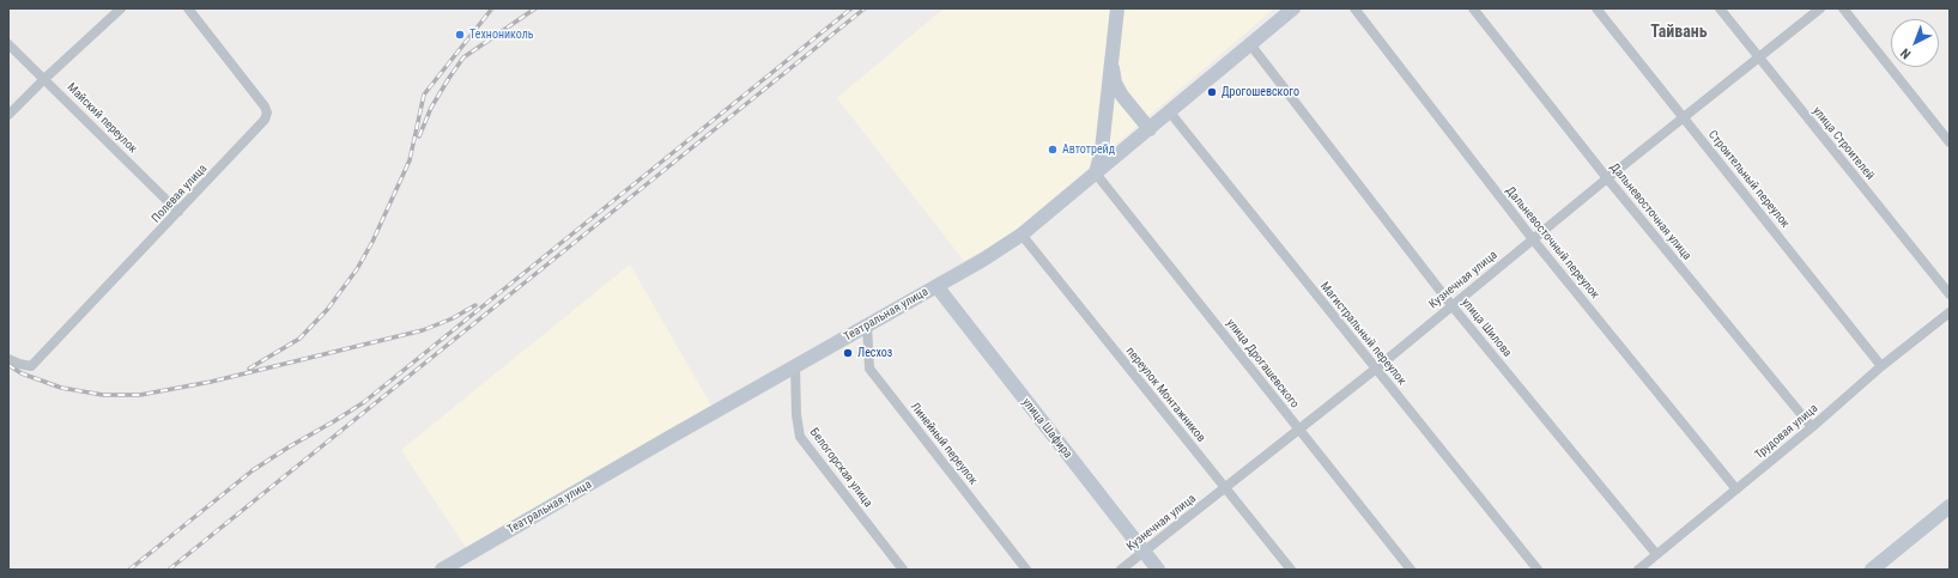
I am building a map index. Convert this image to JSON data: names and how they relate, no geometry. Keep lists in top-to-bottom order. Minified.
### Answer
{"streets":{"main road":["Театральная улица","улица Шафира"],"street":["Майский переулок","улица Строителей","Строительный переулок","Полевая улица","Дальневосточная улица","Дальневосточный переулок","Кузнечная улица","улица Шилова","Магистральный переулок","улица Дрогашевского","переулок Монтажников","Трудовая улица","Линейный переулок","Белогорская улица"]},"crossings":[["Майский переулок","Полевая улица"],["улица Строителей","Кузнечная улица"],["Строительный переулок","Кузнечная улица"],["Строительный переулок","Трудовая улица"],["Дальневосточная улица","Кузнечная улица"],["Дальневосточная улица","Трудовая улица"],["Дальневосточный переулок","Кузнечная улица"],["Дальневосточный переулок","Трудовая улица"],["Кузнечная улица","улица Шилова"],["Кузнечная улица","Магистральный переулок"],["Кузнечная улица","улица Дрогашевского"],["Кузнечная улица","переулок Монтажников"],["Кузнечная улица","улица Шафира"],["Театральная улица","улица Шилова"],["Театральная улица","Магистральный переулок"],["Театральная улица","улица Дрогашевского"],["Театральная улица","переулок Монтажников"],["Театральная улица","улица Шафира"],["Театральная улица","Линейный переулок"],["Театральная улица","Белогорская улица"],["улица Шилова","Трудовая улица"]],"districts":["Тайвань"],"places":["Технониколь","Дрогошевского","Автотрейд","Лесхоз"],"north":"bottom left"}
